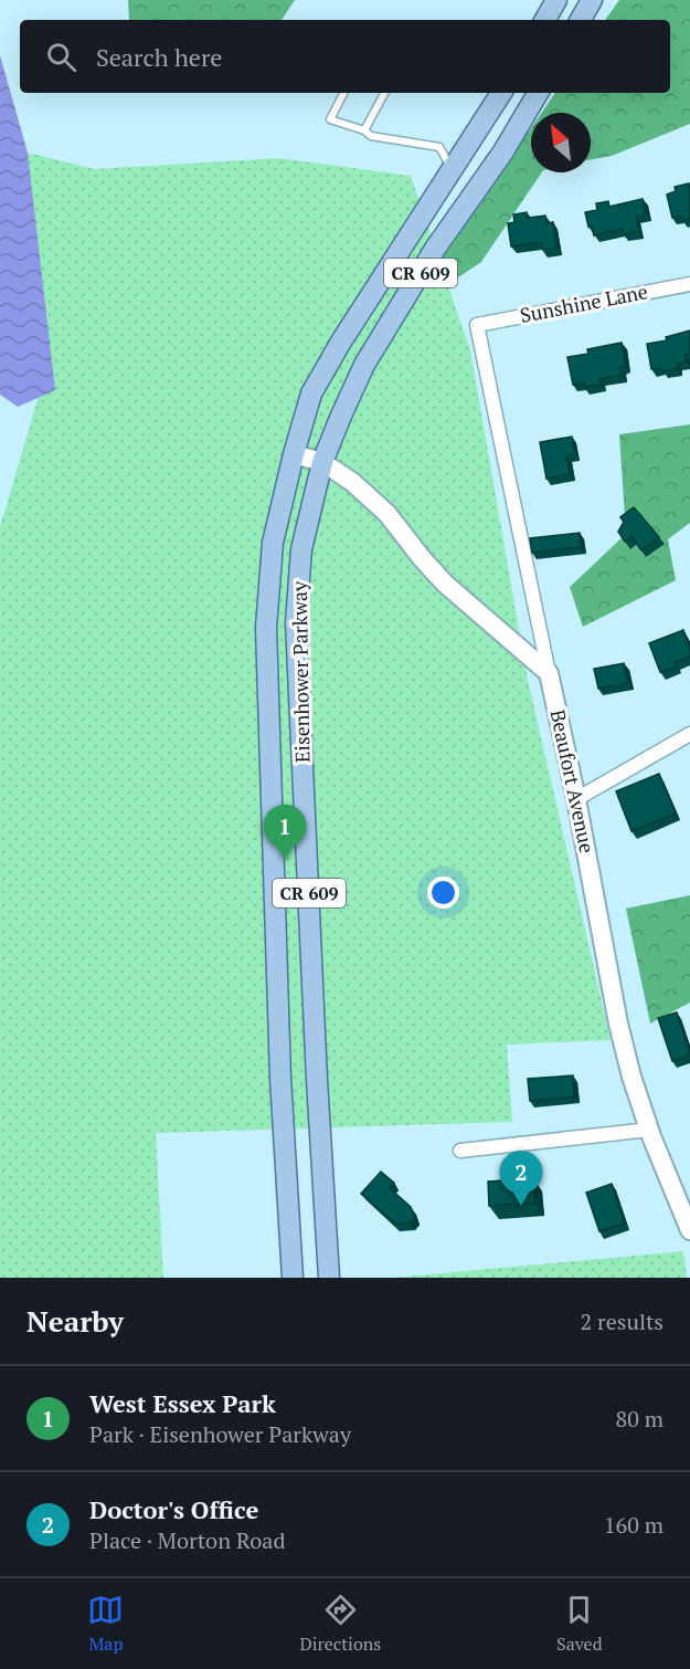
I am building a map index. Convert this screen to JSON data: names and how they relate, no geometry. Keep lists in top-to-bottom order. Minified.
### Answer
{"streets":{"main road":["CR 609","Eisenhower Parkway"],"street":["Sunshine Lane","Beaufort Avenue"]},"crossings":[["Sunshine Lane","Beaufort Avenue"]],"north":"top left","page":{"search":"Search here","pins":["1","2"],"heading":["Nearby","2 results"],"list":[{"mark":"1","name":"West Essex Park","note":"Park · Eisenhower Parkway","value":"80 m"},{"mark":"2","name":"Doctor's Office","note":"Place · Morton Road","value":"160 m"}],"nav":["Map","Directions","Saved"]}}
